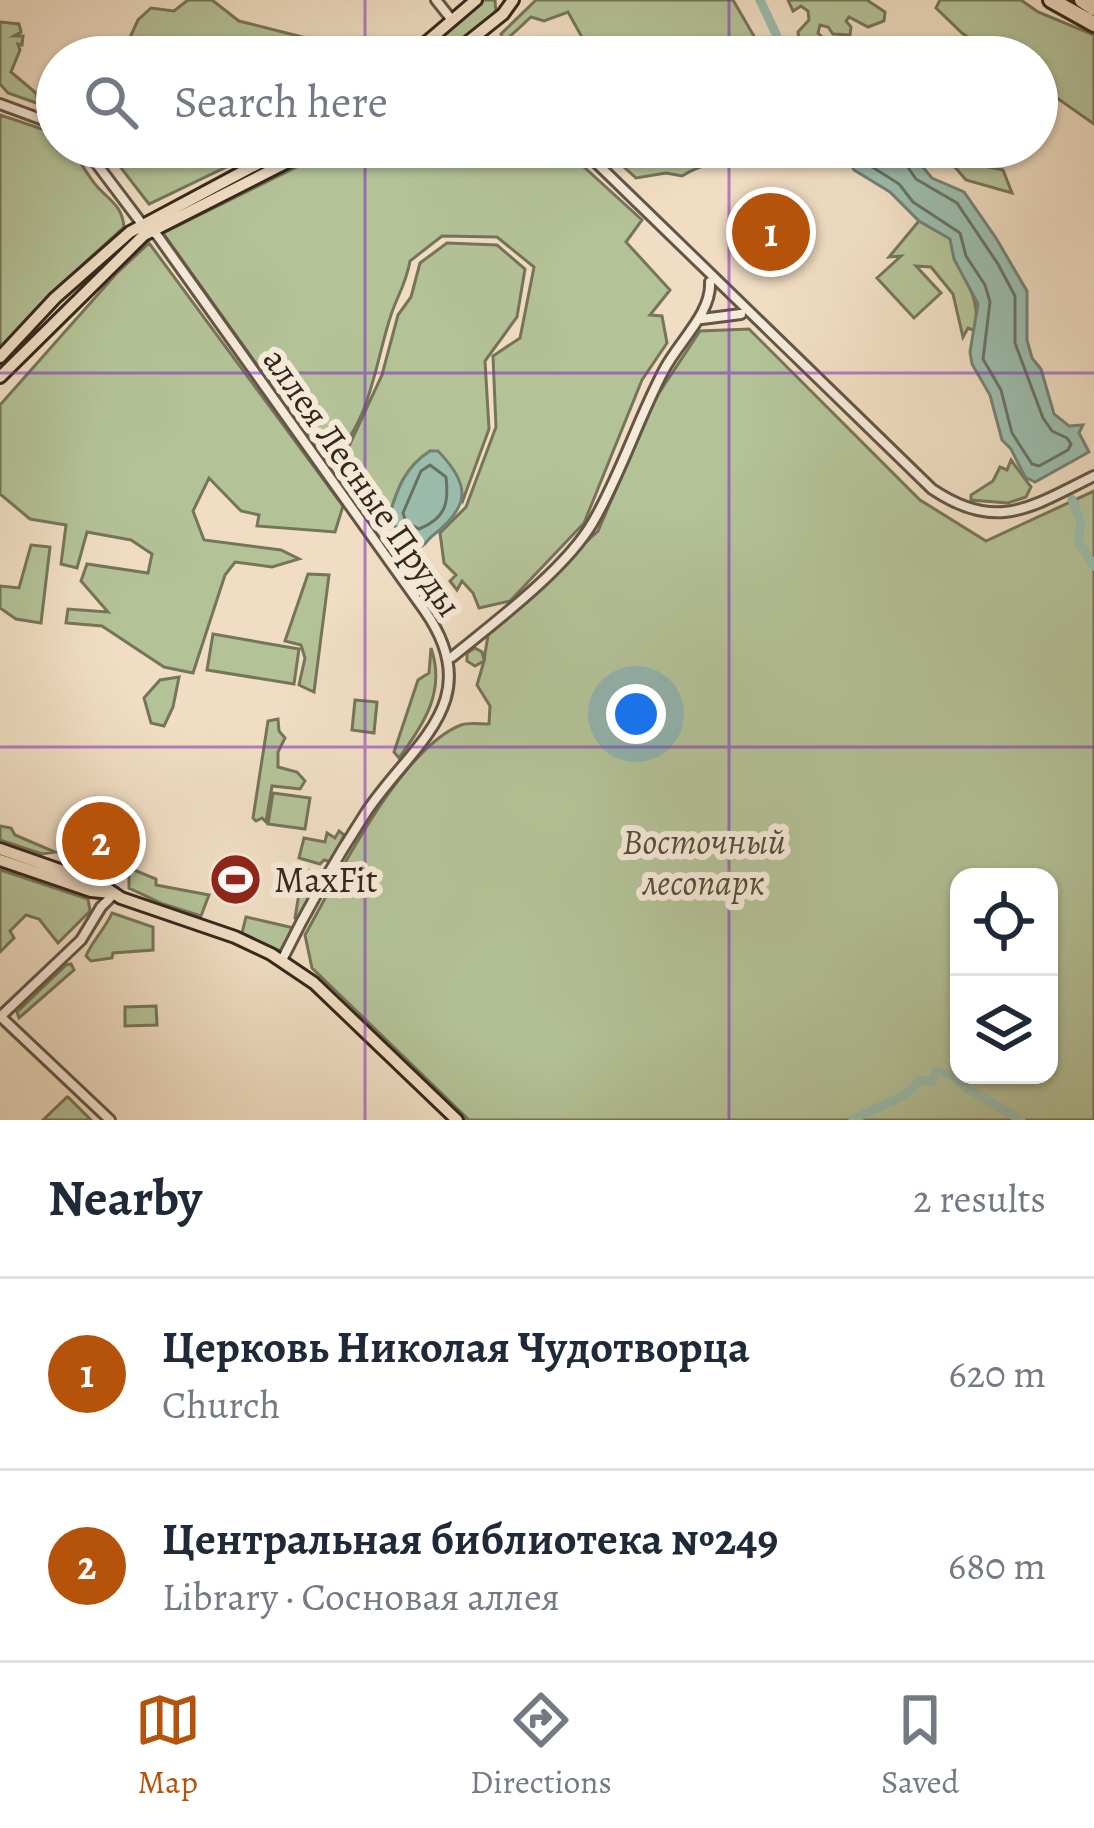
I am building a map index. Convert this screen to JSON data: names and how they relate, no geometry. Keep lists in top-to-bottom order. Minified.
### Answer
{"streets":{"street":["аллея Лесные Пруды"]},"parks":["Восточный лесопарк"],"places":{"sports":["MaxFit"]},"page":{"search":"Search here","pins":["1","2"],"heading":["Nearby","2 results"],"list":[{"mark":"1","name":"Церковь Николая Чудотворца","note":"Church","value":"620 m"},{"mark":"2","name":"Центральная библиотека №249","note":"Library · Сосновая аллея","value":"680 m"}],"nav":["Map","Directions","Saved"]}}
